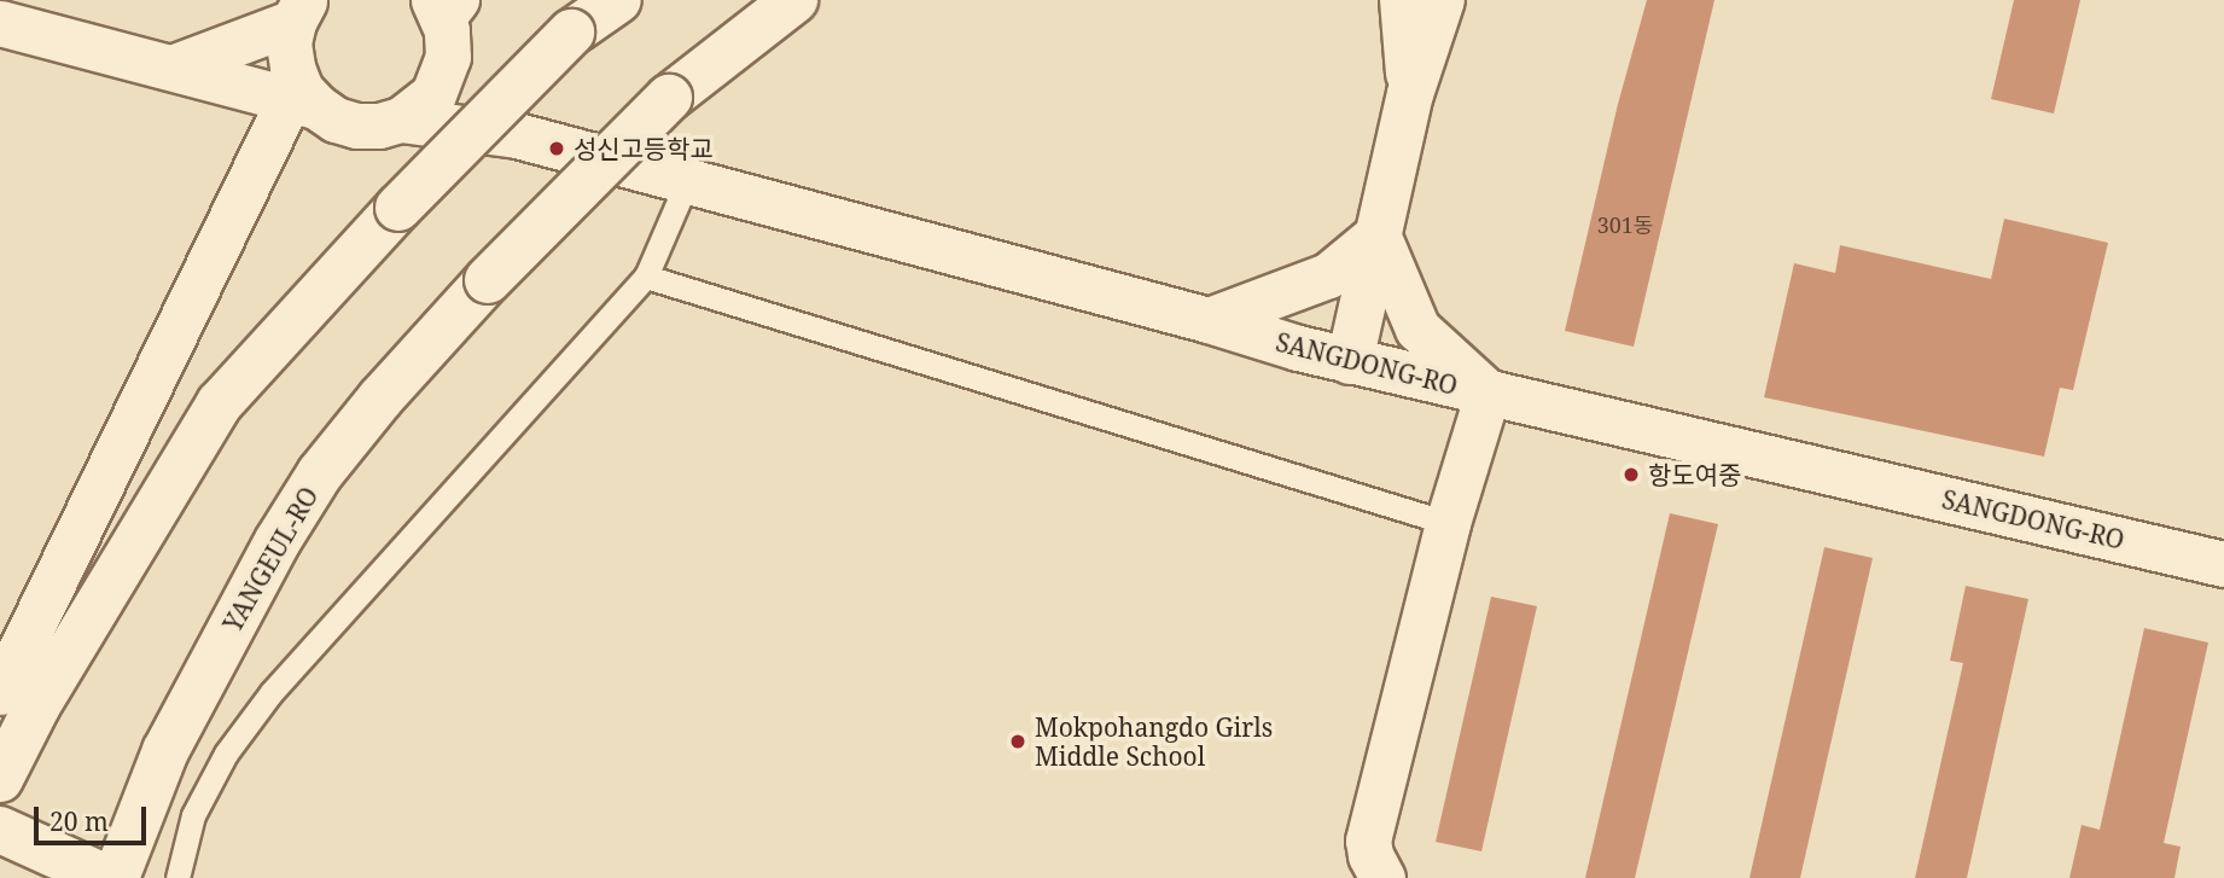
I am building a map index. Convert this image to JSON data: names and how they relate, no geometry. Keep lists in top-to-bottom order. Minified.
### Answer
{"streets":{"street":["SANGDONG-RO","YANGEUL-RO"]},"places":["성신고등학교","항도여중","Mokpohangdo Girls Middle School"],"house_numbers":["301동"],"scale_bar":"20 m"}
